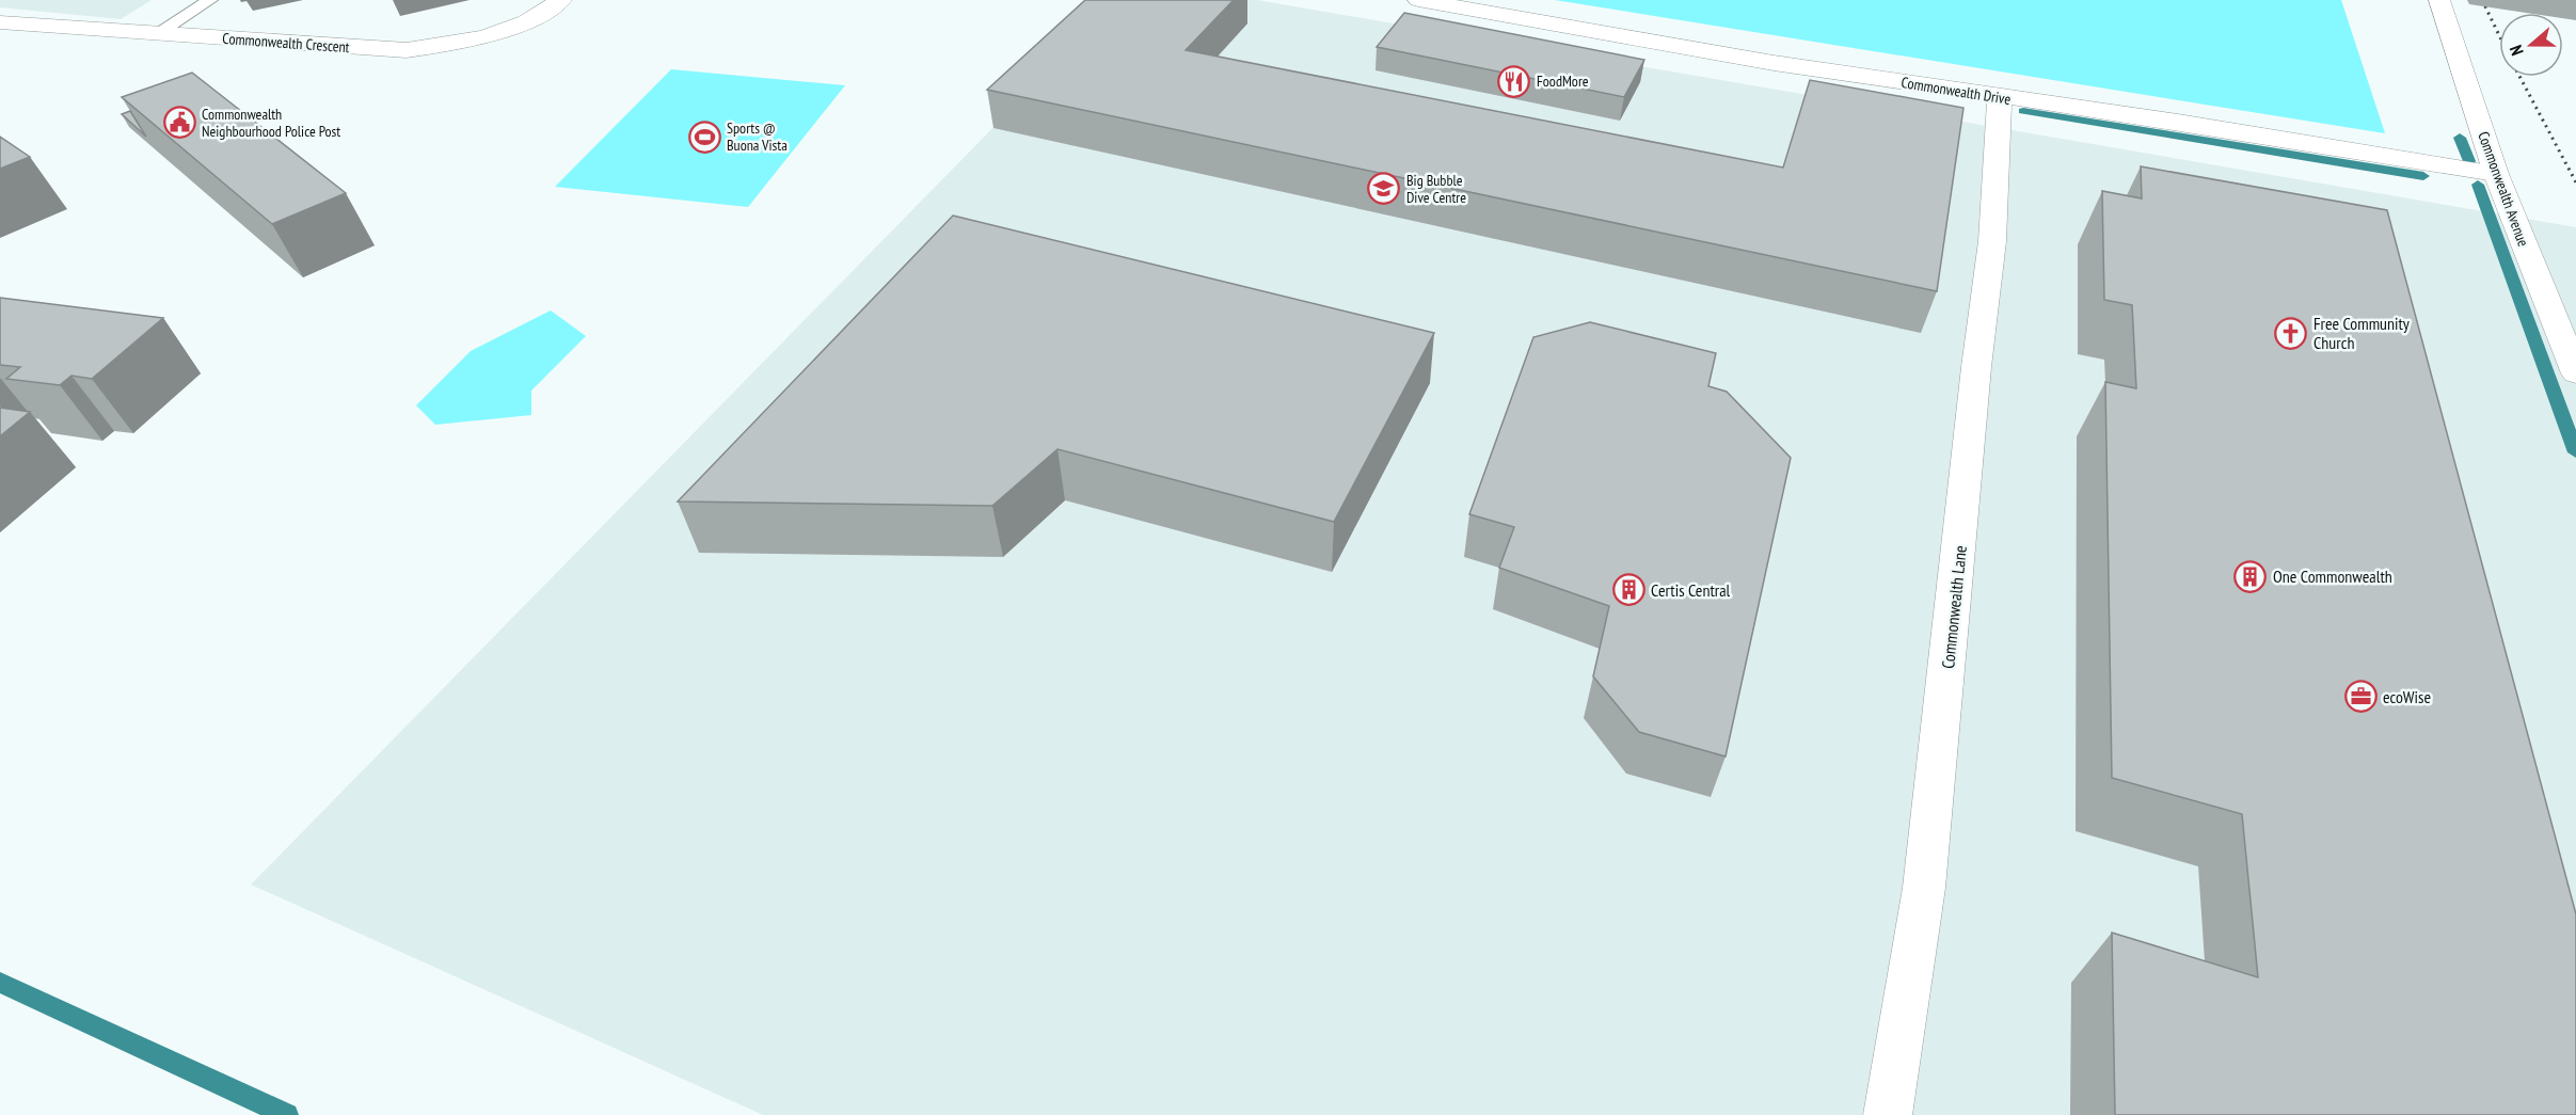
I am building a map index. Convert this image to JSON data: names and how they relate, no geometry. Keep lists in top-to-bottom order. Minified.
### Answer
{"streets":{"street":["Commonwealth Crescent","Commonwealth Drive","Commonwealth Avenue","Commonwealth Lane"]},"crossings":[["Commonwealth Drive","Commonwealth Avenue"],["Commonwealth Drive","Commonwealth Lane"]],"places":{"restaurant":["FoodMore"],"public building":["Commonwealth Neighbourhood Police Post"],"sports":["Sports @ Buona Vista"],"school or university":["Big Bubble Dive Centre"],"church":["Free Community Church"],"building":["One Commonwealth","Certis Central"],"office":["ecoWise"]},"north":"left"}
